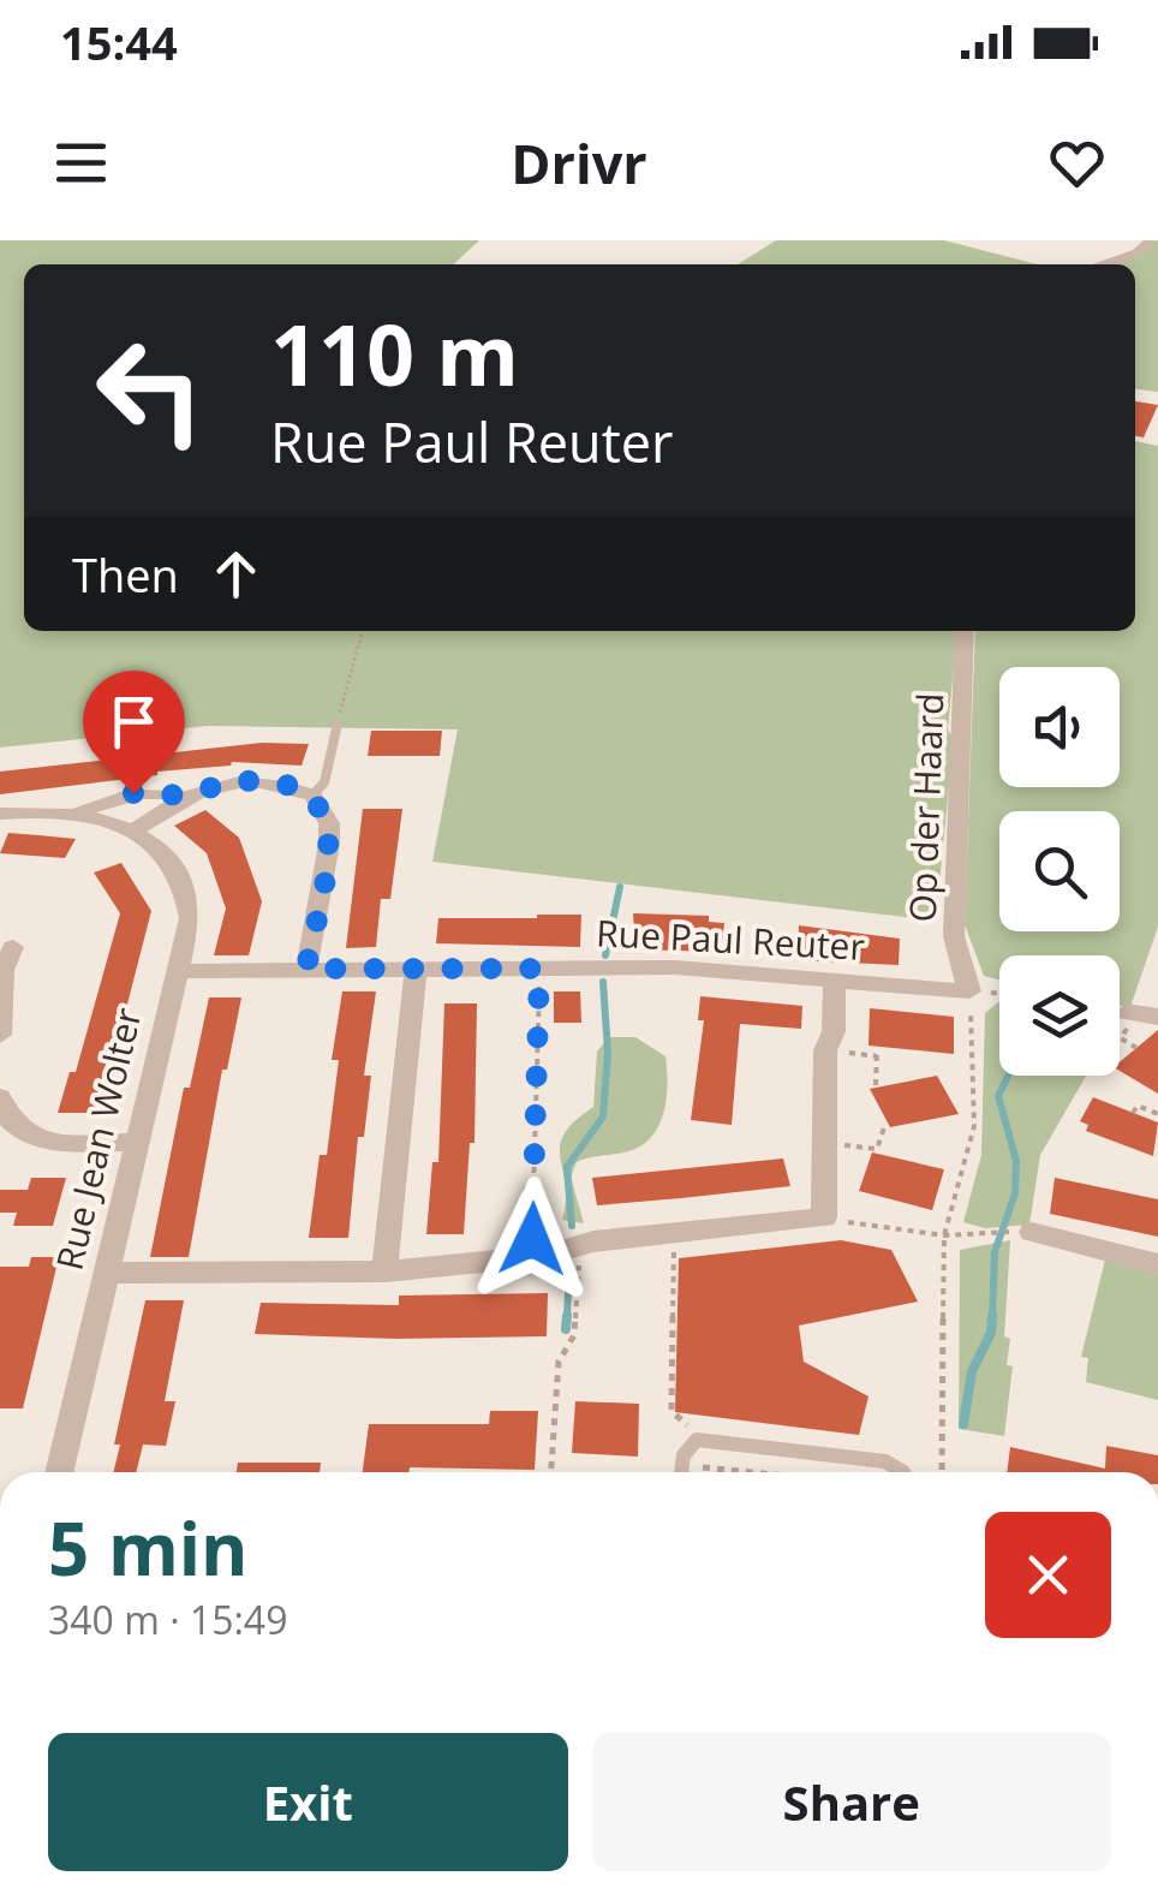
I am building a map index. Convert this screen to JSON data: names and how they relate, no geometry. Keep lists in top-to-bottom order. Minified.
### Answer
{"streets":{"street":["Op der Haard","Rue Paul Reuter","Rue Jean Wolter"]},"crossings":[["Op der Haard","Rue Paul Reuter"],["Rue Paul Reuter","Rue Jean Wolter"]],"page":{"status":"15:44","header":"Drivr","turn":["110 m","Rue Paul Reuter"],"then":"Then","heading":["5 min","340 m · 15:49"],"buttons":["Exit","Share"]}}
